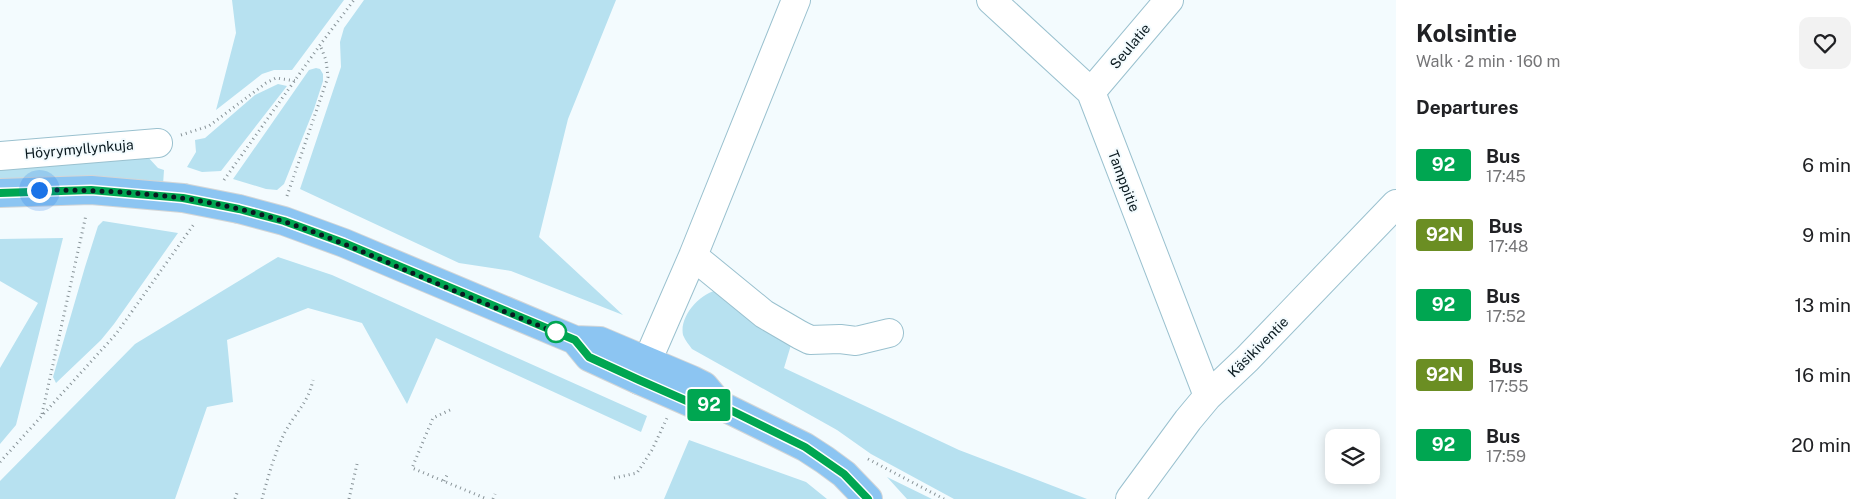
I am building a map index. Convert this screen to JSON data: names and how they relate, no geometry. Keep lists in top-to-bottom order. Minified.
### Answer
{"streets":{"street":["Seulatie","Höyrymyllynkuja","Tamppitie","Käsikiventie"]},"crossings":[["Seulatie","Tamppitie"],["Tamppitie","Käsikiventie"]],"lines":["bus line 92"],"page":{"on_map":"92","heading":[["Kolsintie","Walk · 2 min · 160 m"],"Departures"],"list":[{"mark":"92","name":"Bus","note":"17:45","value":"6 min"},{"mark":"92N","name":"Bus","note":"17:48","value":"9 min"},{"mark":"92","name":"Bus","note":"17:52","value":"13 min"},{"mark":"92N","name":"Bus","note":"17:55","value":"16 min"},{"mark":"92","name":"Bus","note":"17:59","value":"20 min"}]}}
